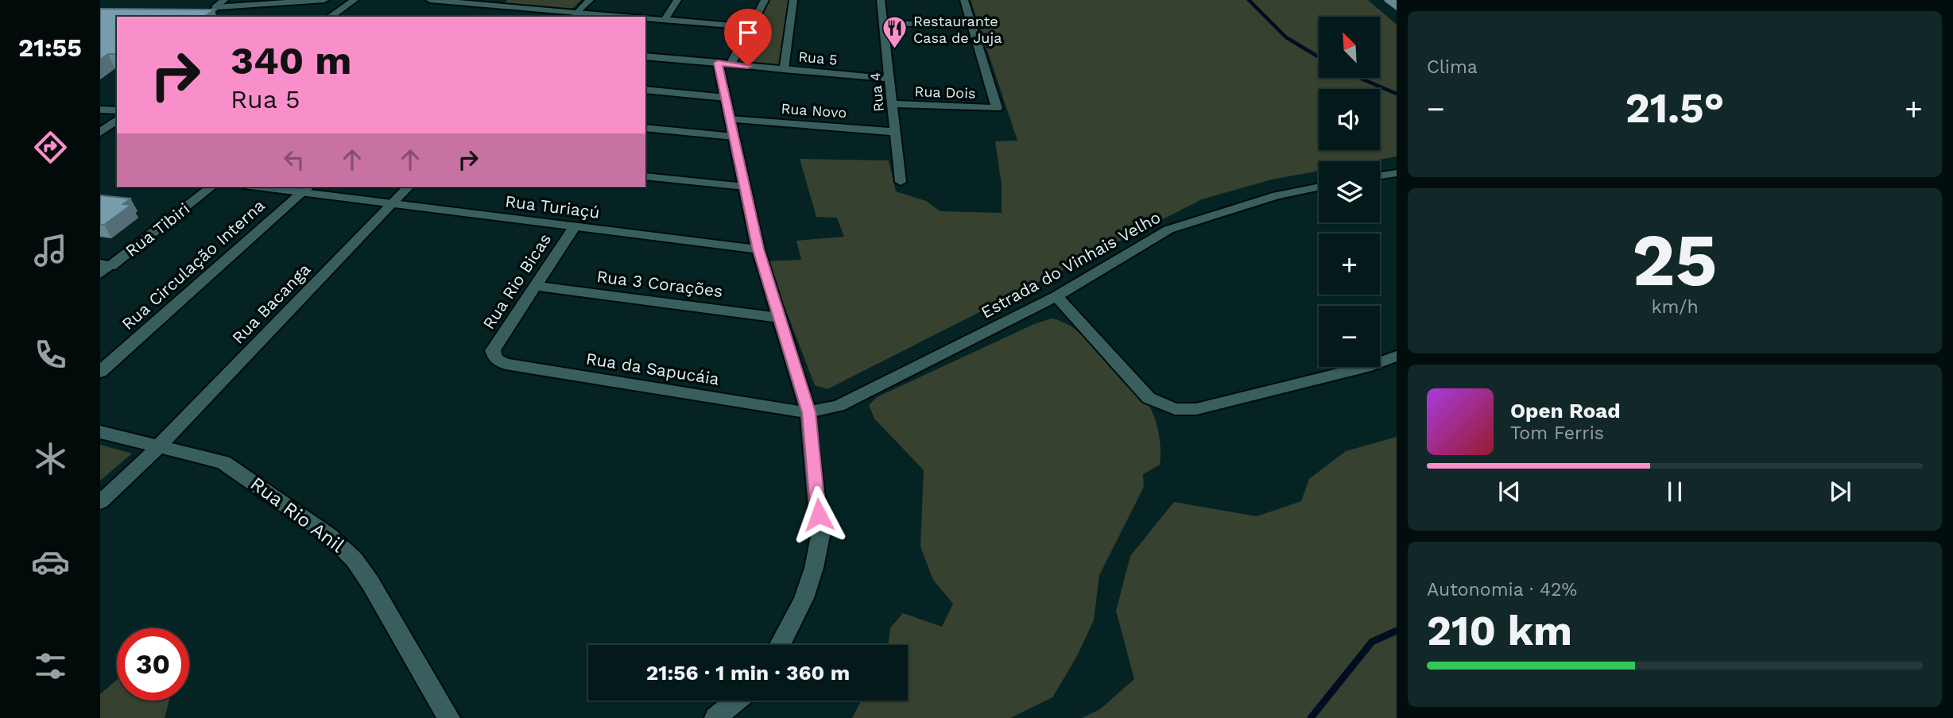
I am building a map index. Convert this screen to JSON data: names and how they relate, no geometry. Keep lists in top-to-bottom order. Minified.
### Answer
{"streets":{"street":["Rua 5","Rua 4","Rua Dois","Rua Novo","Rua Turiaçú","Rua Tibiri","Rua Circulação Interna","Estrada do Vinhais Velho","Rua Rio Bicas","Rua 3 Corações","Rua Bacanga","Rua da Sapucáia","Rua Rio Anil"]},"crossings":[["Rua 5","Rua 4"],["Rua 4","Rua Dois"],["Rua 4","Rua Novo"],["Rua Turiaçú","Rua Circulação Interna"],["Rua Turiaçú","Rua Rio Bicas"],["Rua Turiaçú","Rua Bacanga"],["Estrada do Vinhais Velho","Rua da Sapucáia"],["Rua Rio Bicas","Rua 3 Corações"],["Rua Rio Bicas","Rua da Sapucáia"],["Rua Bacanga","Rua Rio Anil"]],"places":{"restaurant":["Restaurante Casa de Juja"]},"north":"top left","page":{"tabs":"21:55","tile":["Clima",["25","km/h"],["Autonomia · 42%","210 km"]],"map_buttons":["+","−"],"turn":["340 m","Rua 5"],"heat":["−","21.5°","+"],"song":["Open Road","Tom Ferris"],"limit":"30","trip":"21:56 · 1 min · 360 m"}}
